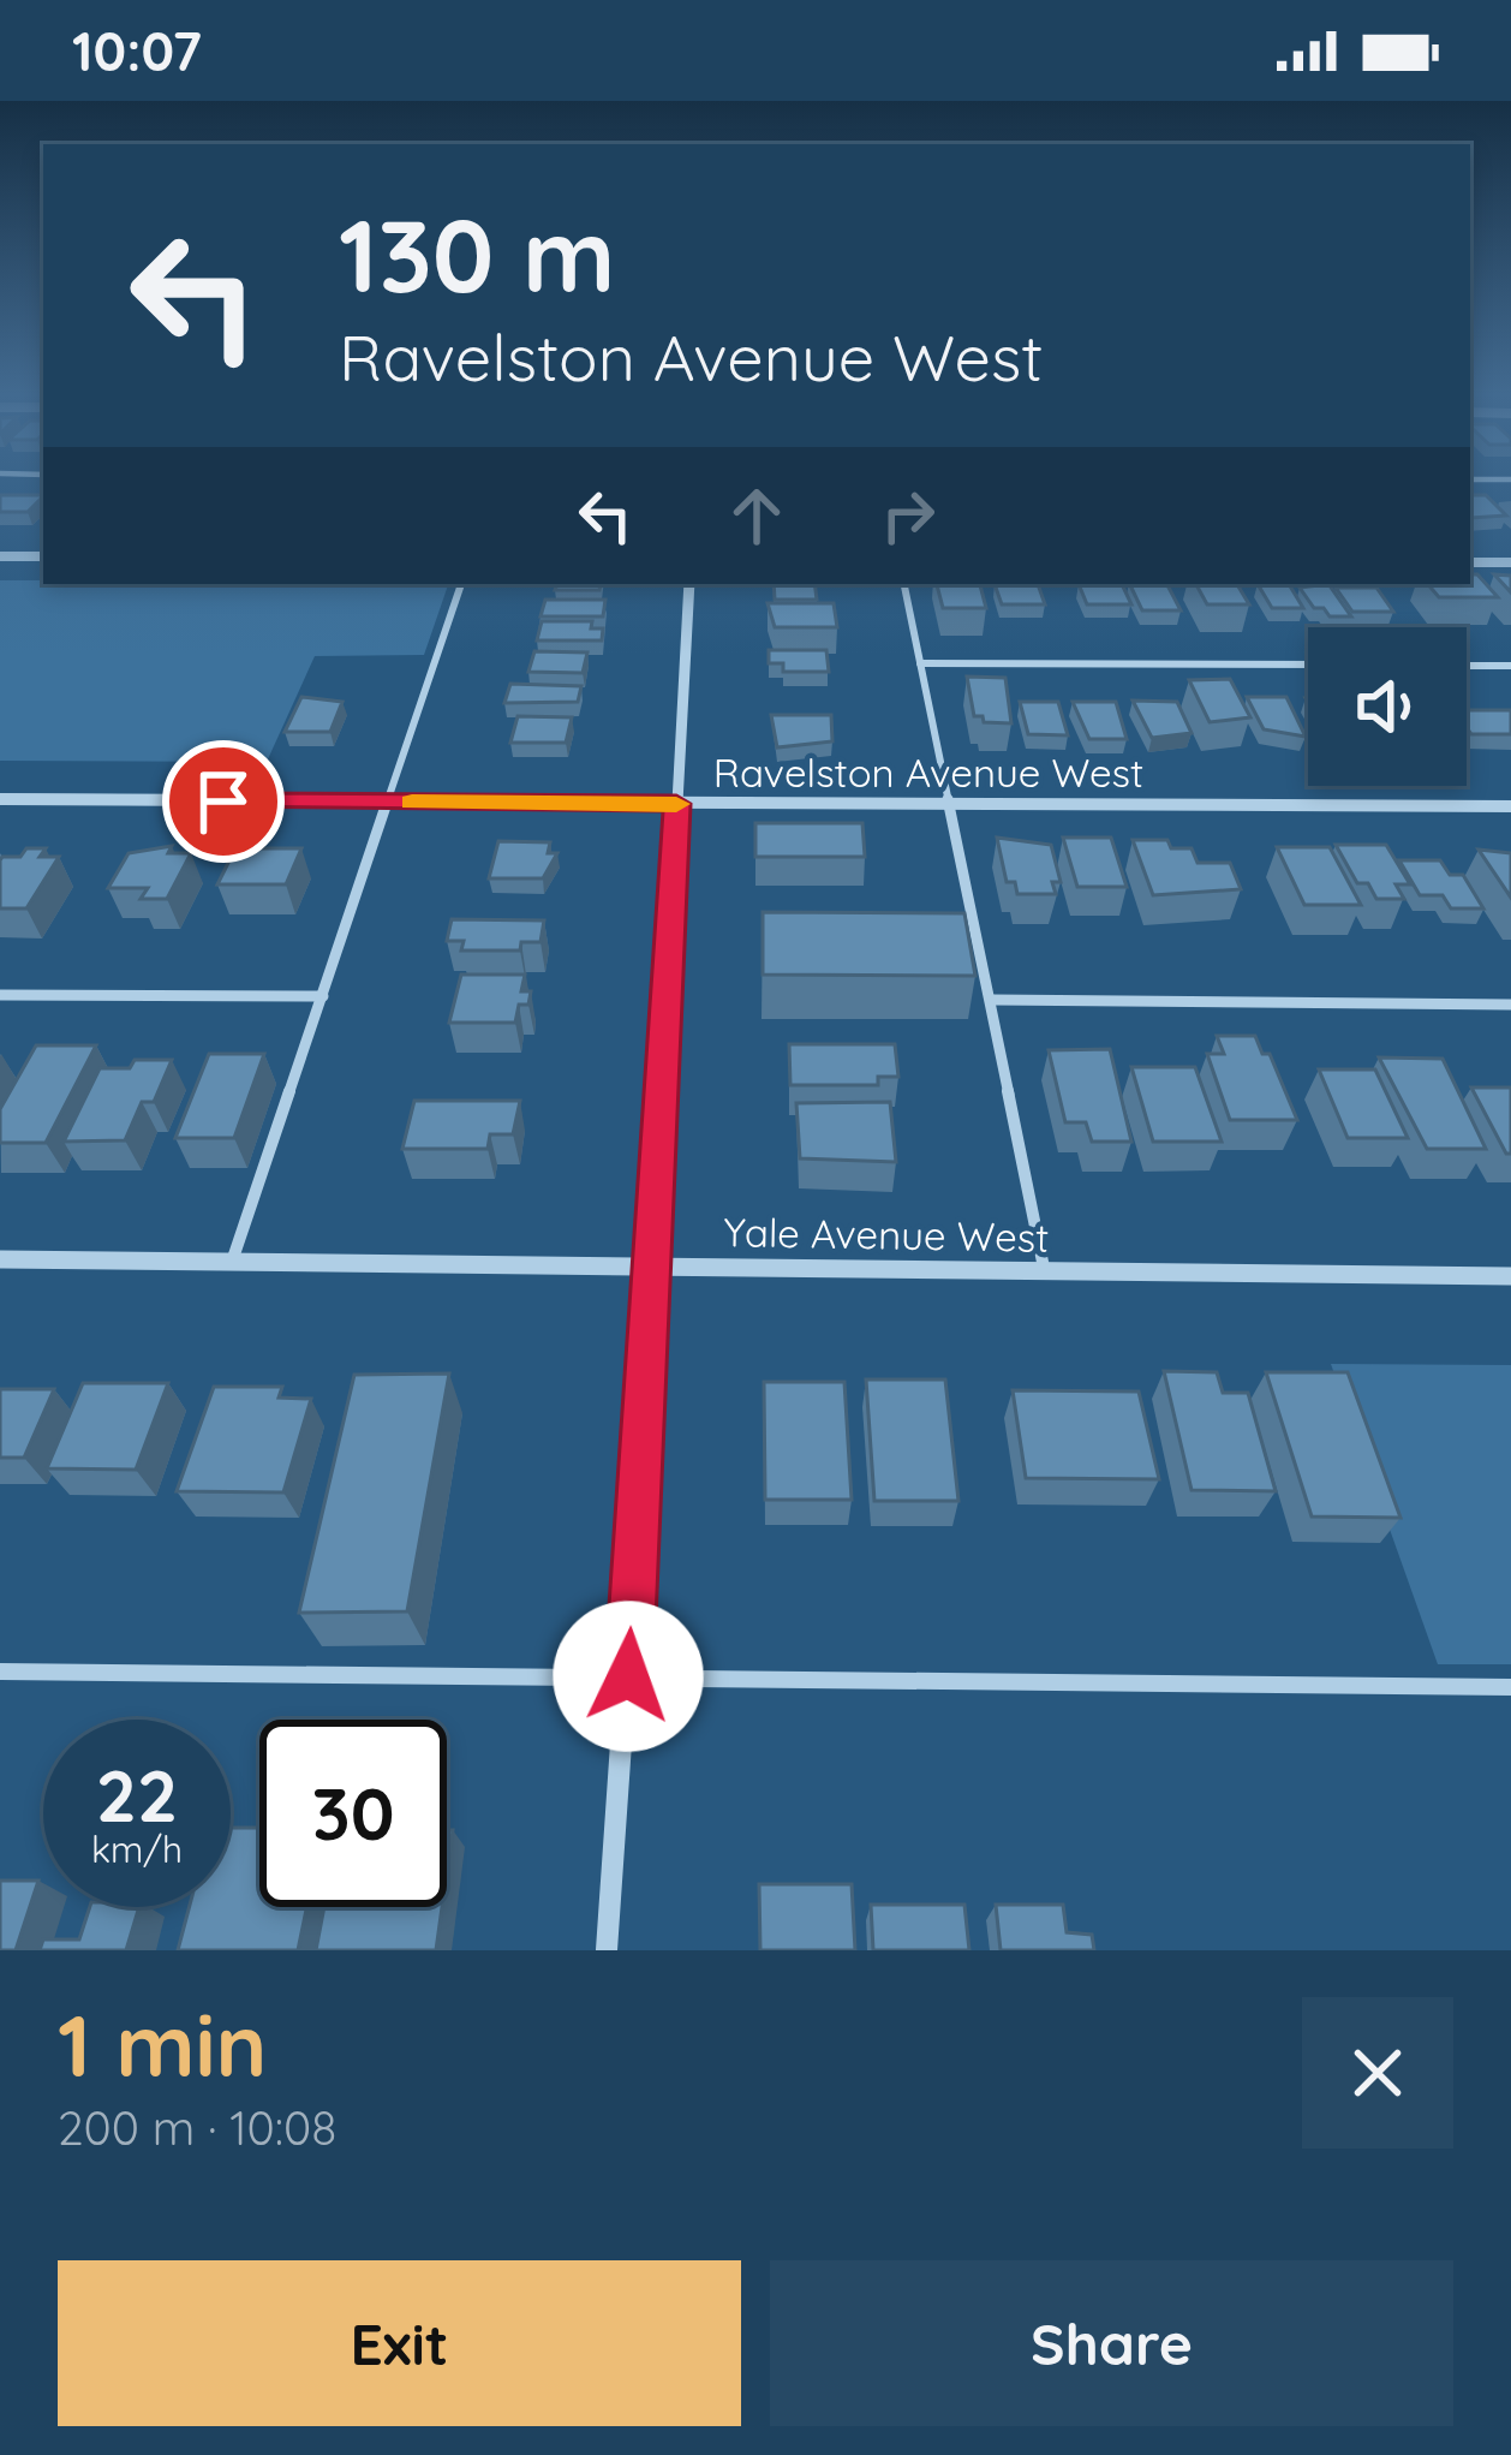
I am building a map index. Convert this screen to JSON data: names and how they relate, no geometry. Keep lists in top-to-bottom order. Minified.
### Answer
{"streets":{"street":["Ravelston Avenue West","Yale Avenue West"]},"page":{"status":"10:07","turn":["130 m","Ravelston Avenue West"],"speed":"22 km/h","limit":"30","heading":["1 min","200 m · 10:08"],"buttons":["Exit","Share"]}}
